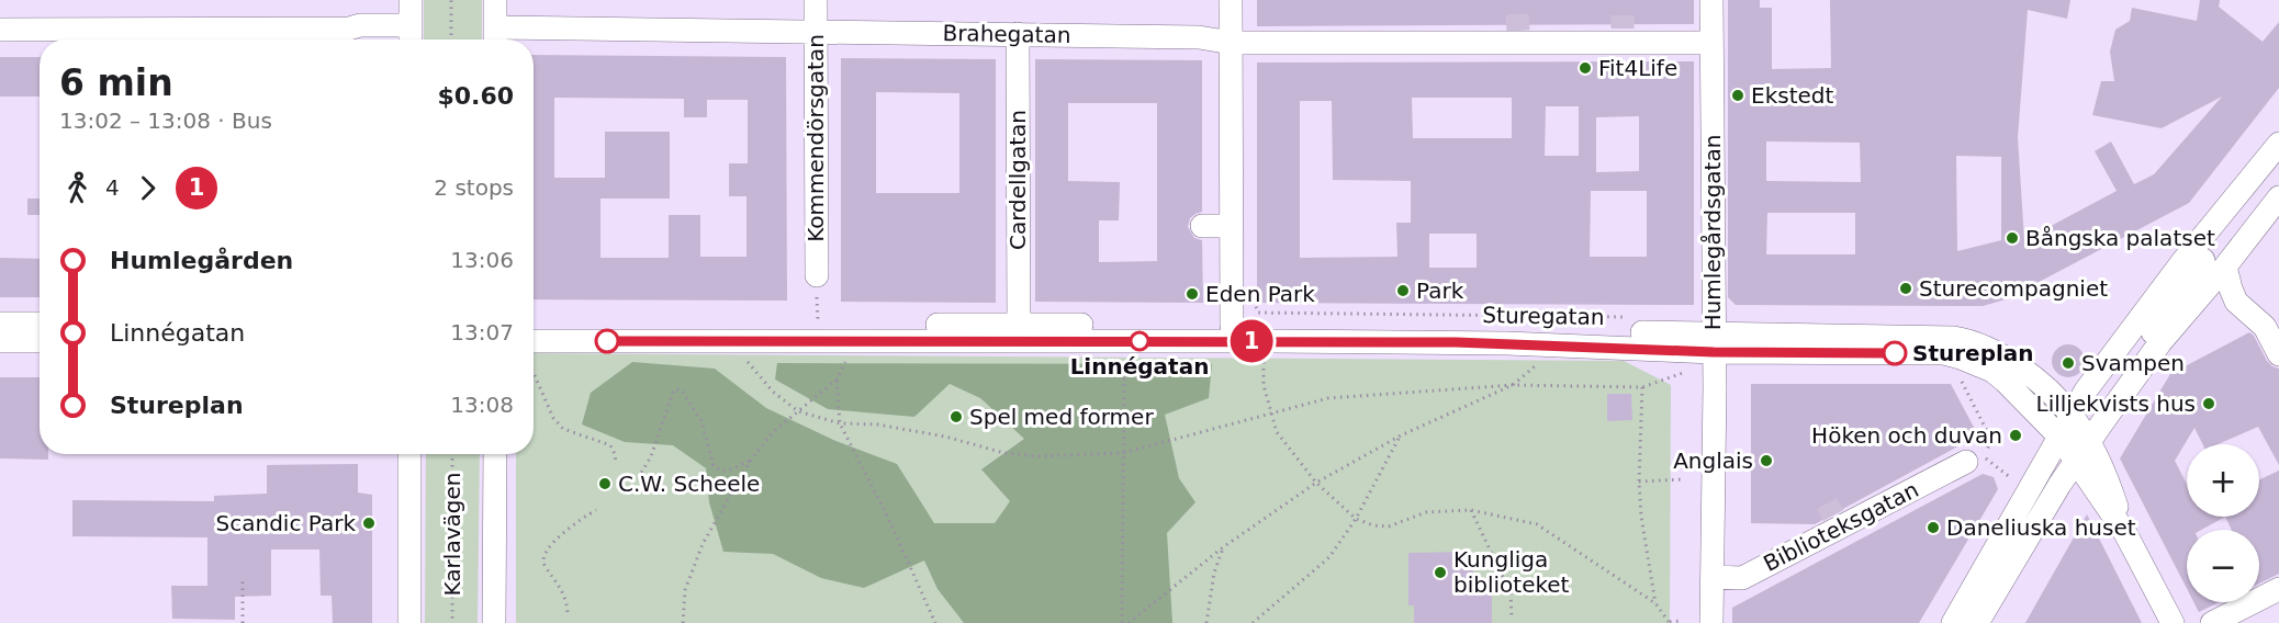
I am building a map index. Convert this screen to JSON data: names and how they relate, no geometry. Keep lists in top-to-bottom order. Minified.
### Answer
{"streets":{"street":["Brahegatan","Kommendörsgatan","Cardellgatan","Humlegårdsgatan","Sturegatan","Biblioteksgatan","Karlavägen"]},"crossings":[["Brahegatan","Kommendörsgatan"],["Brahegatan","Cardellgatan"],["Brahegatan","Humlegårdsgatan"],["Cardellgatan","Sturegatan"],["Humlegårdsgatan","Sturegatan"],["Humlegårdsgatan","Biblioteksgatan"]],"places":["Fit4Life","Ekstedt","Bångska palatset","Sturecompagniet","Park","Eden Park","Linnégatan","Stureplan","Svampen","Lilljekvists hus","Spel med former","Höken och duvan","Anglais","C.W. Scheele","Scandic Park","Daneliuska huset","Kungliga biblioteket"],"lines":["bus line 1"],"page":{"on_map":"1","heading":["6 min","13:02 – 13:08 · Bus","$0.60"],"legs":["4","1","2 stops"],"list":[{"name":"Humlegården","value":"13:06"},{"name":"Linnégatan","value":"13:07"},{"name":"Stureplan","value":"13:08"}],"map_buttons":["+","−"]}}
